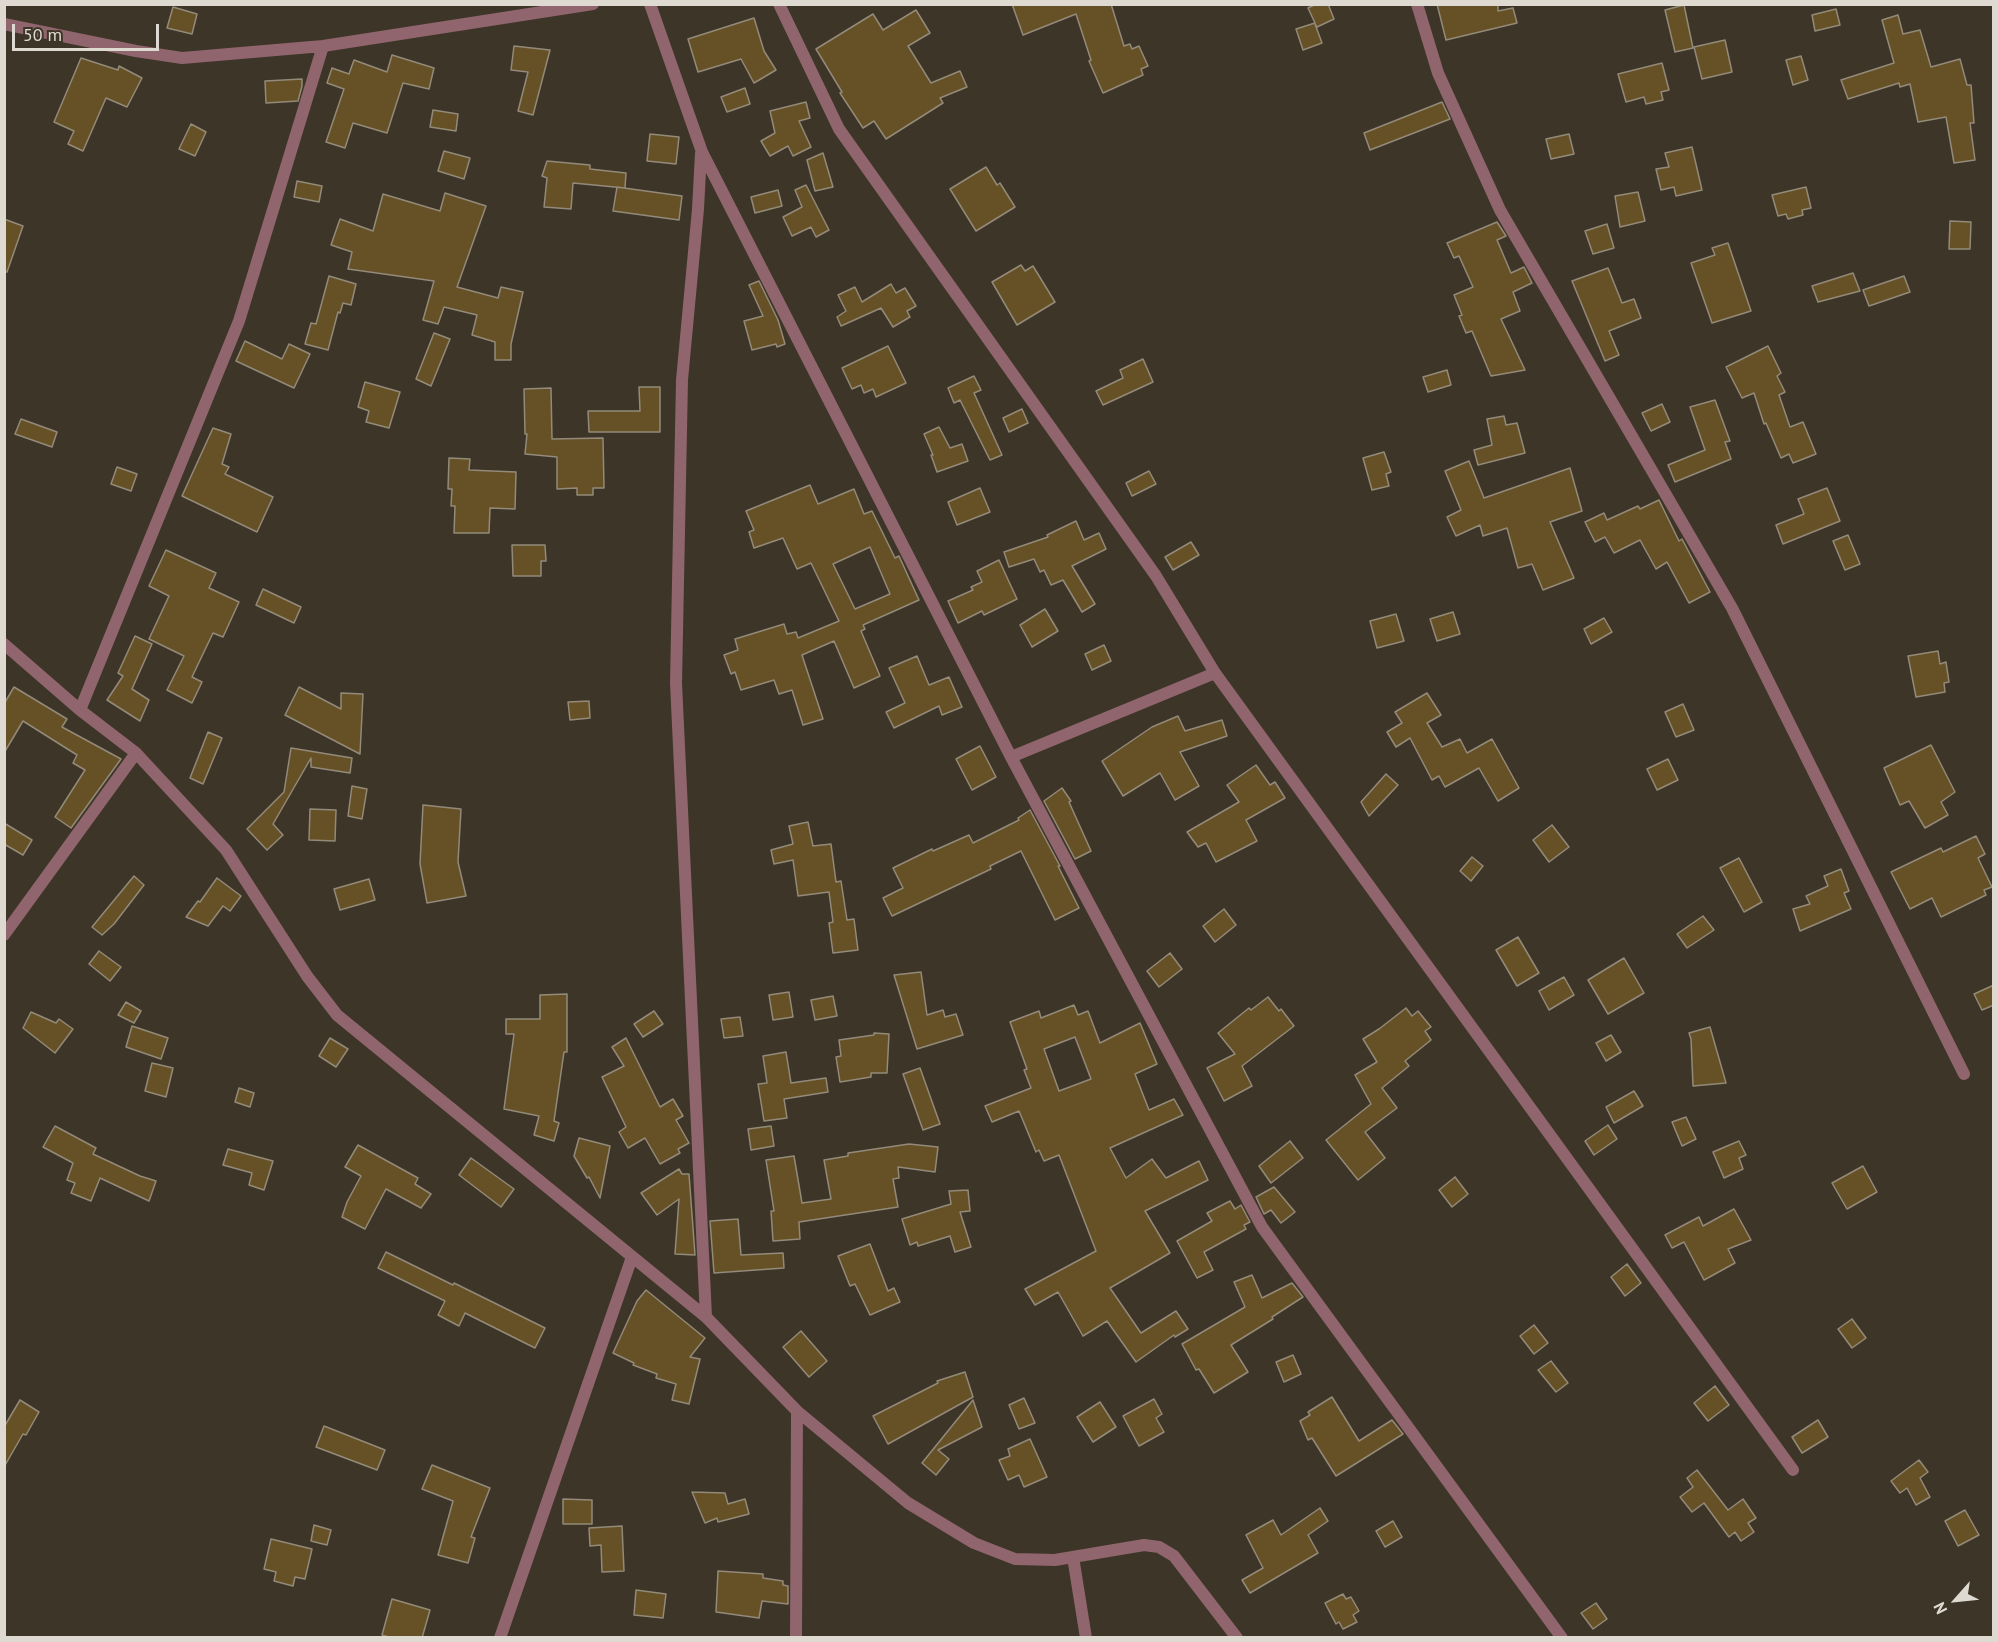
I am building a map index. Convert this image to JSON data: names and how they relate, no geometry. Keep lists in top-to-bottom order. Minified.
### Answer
{"scale_bar":"50 m","north":"bottom left"}
